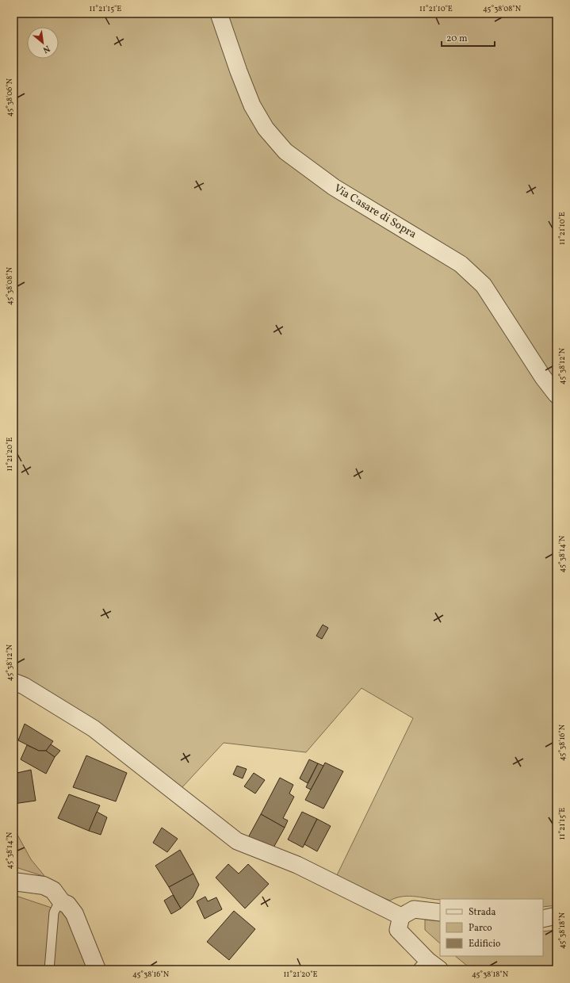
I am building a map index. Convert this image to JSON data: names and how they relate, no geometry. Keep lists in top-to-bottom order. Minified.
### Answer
{"streets":{"street":["Via Casare di Sopra"]},"legend":["Strada","Parco","Edificio"],"scale_bar":"20 m","north":"bottom right","coordinates":["11°21'15\"E","11°21'10\"E","45°38'08\"N","45°38'06\"N","45°38'12\"N","11°21'20\"E","45°38'14\"N","45°38'16\"N","45°38'18\"N"]}
